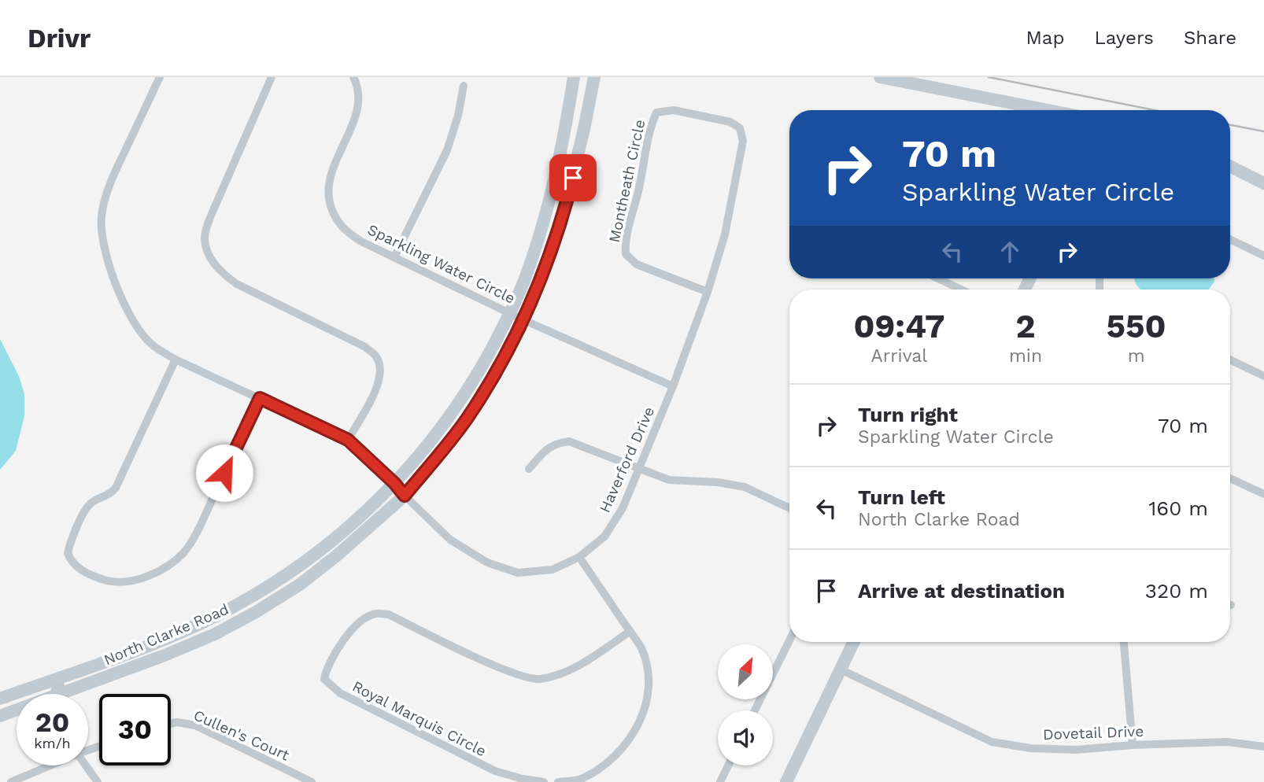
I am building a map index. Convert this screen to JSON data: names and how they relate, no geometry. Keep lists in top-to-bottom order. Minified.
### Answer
{"streets":{"street":["Montheath Circle","Sparkling Water Circle","Haverford Drive","North Clarke Road","Royal Marquis Circle","Dovetail Drive","Cullen's Court"]},"crossings":[["Montheath Circle","Sparkling Water Circle"],["Montheath Circle","Haverford Drive"],["Sparkling Water Circle","Haverford Drive"],["Sparkling Water Circle","North Clarke Road"],["Haverford Drive","North Clarke Road"]],"north":"top right","page":{"header":"Drivr","nav":["Map","Layers","Share"],"turn":["70 m","Sparkling Water Circle"],"eta":["09:47","Arrival","2","min","550","m"],"list":[{"name":"Turn right","note":"Sparkling Water Circle","value":"70 m"},{"name":"Turn left","note":"North Clarke Road","value":"160 m"},{"name":"Arrive at destination","value":"320 m"}],"speed":"20 km/h","limit":"30"}}
